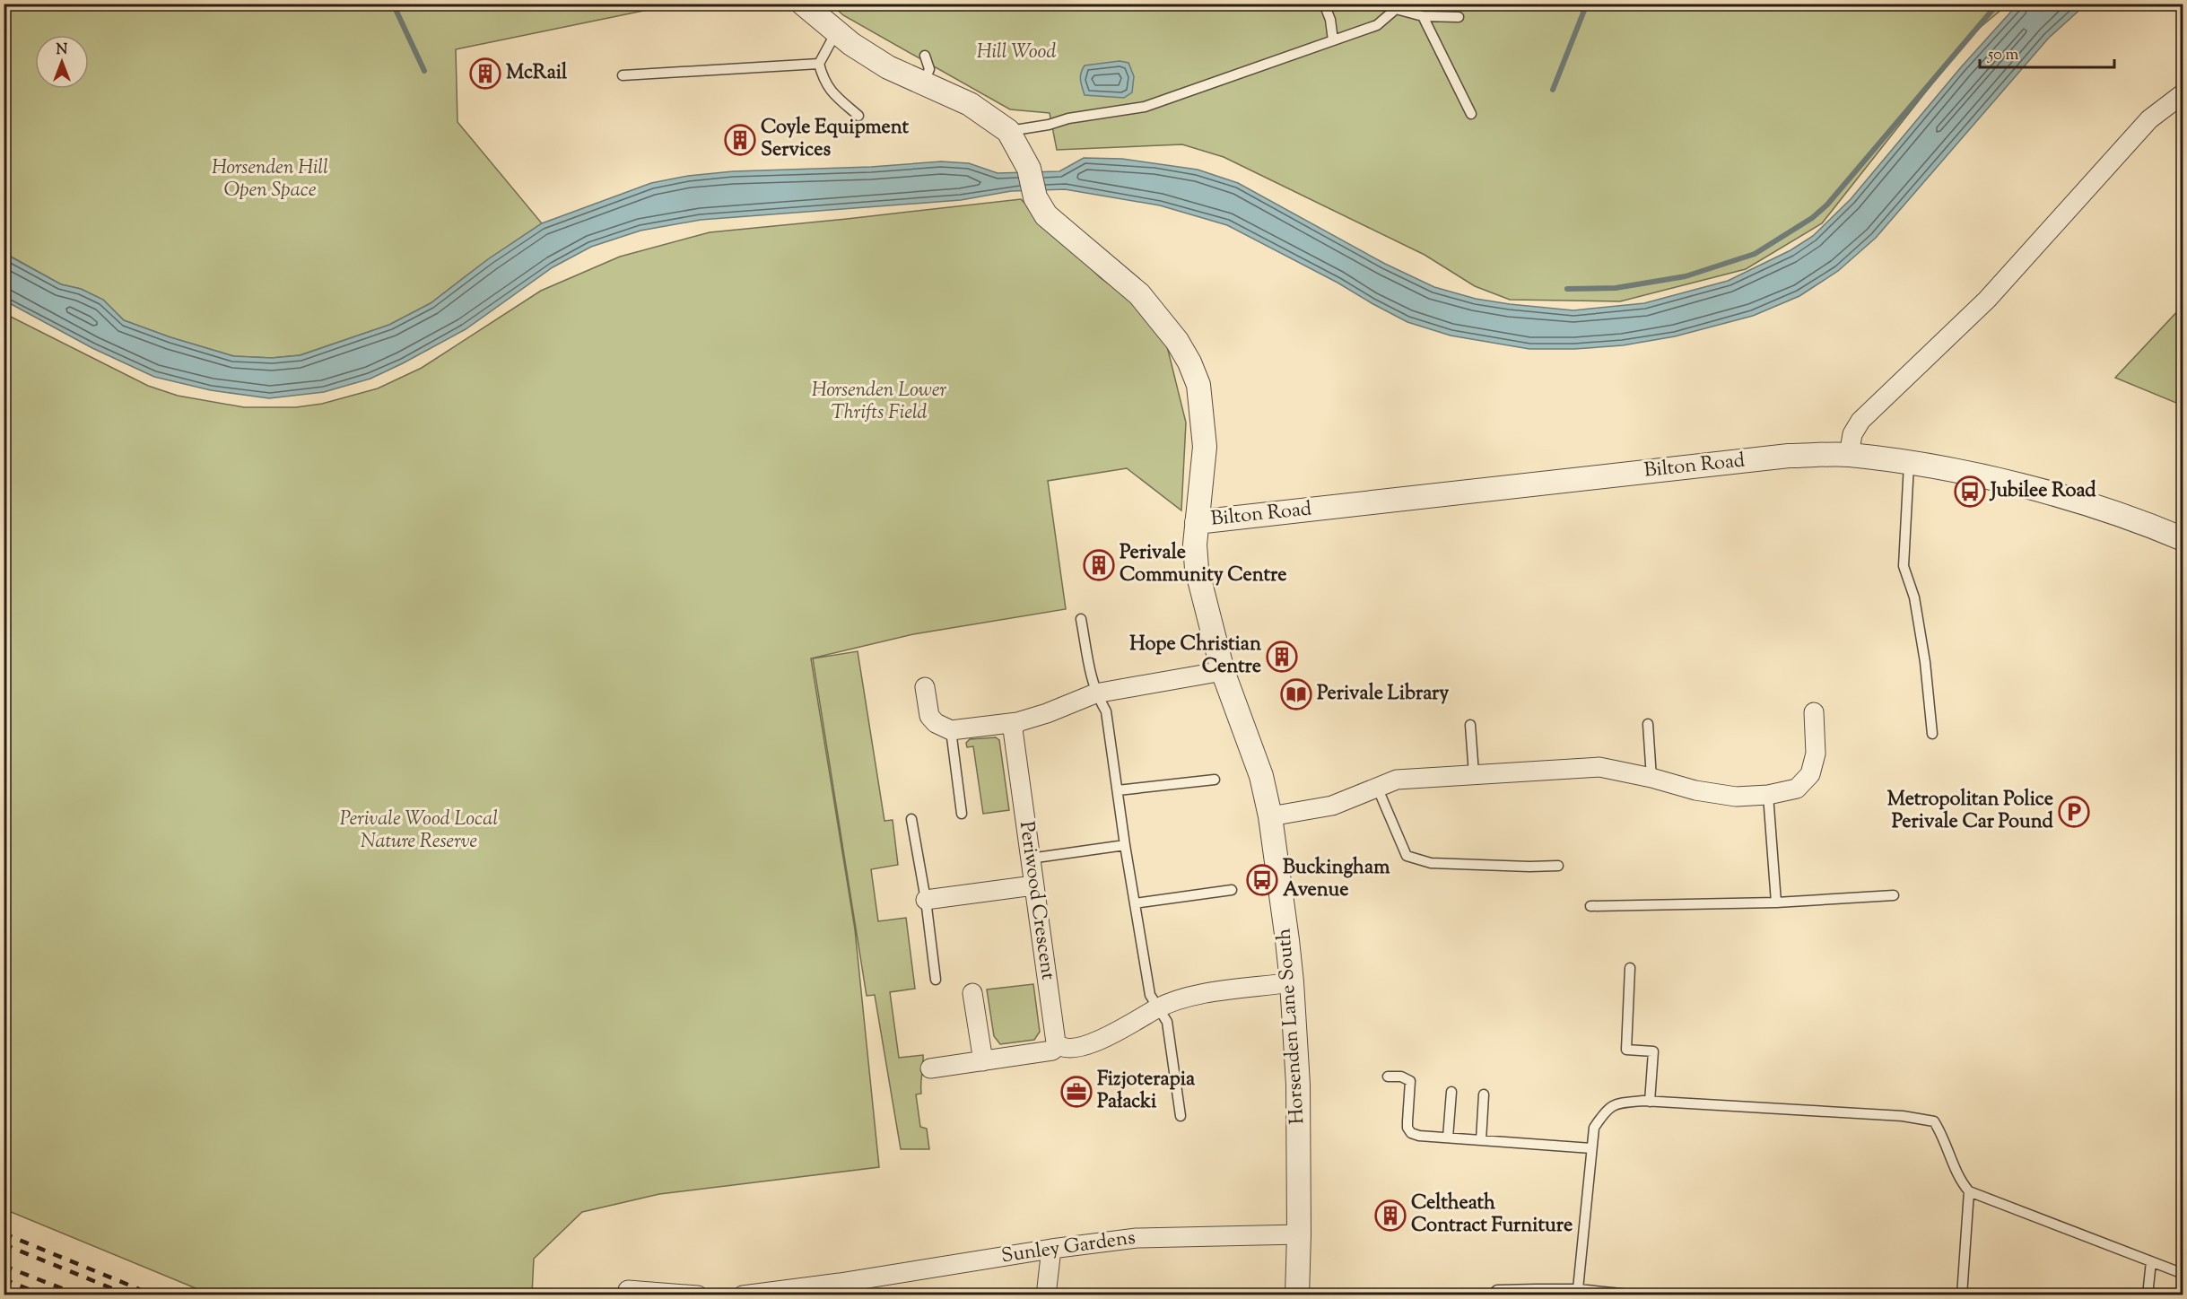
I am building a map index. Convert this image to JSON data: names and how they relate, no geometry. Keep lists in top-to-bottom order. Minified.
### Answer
{"streets":{"street":["Bilton Road","Periwood Crescent","Horsenden Lane South","Sunley Gardens"]},"crossings":[["Bilton Road","Horsenden Lane South"],["Horsenden Lane South","Sunley Gardens"]],"parks":["Hill Wood","Horsenden Hill Open Space","Horsenden Lower Thrifts Field","Perivale Wood Local Nature Reserve"],"places":{"building":["McRail","Coyle Equipment Services","Perivale Community Centre","Hope Christian Centre","Celtheath Contract Furniture"],"bus stop":["Jubilee Road","Buckingham Avenue"],"library":["Perivale Library"],"parking":["Metropolitan Police Perivale Car Pound"],"office":["Fizjoterapia Pałacki"]},"scale_bar":"50 m","north":"top"}
